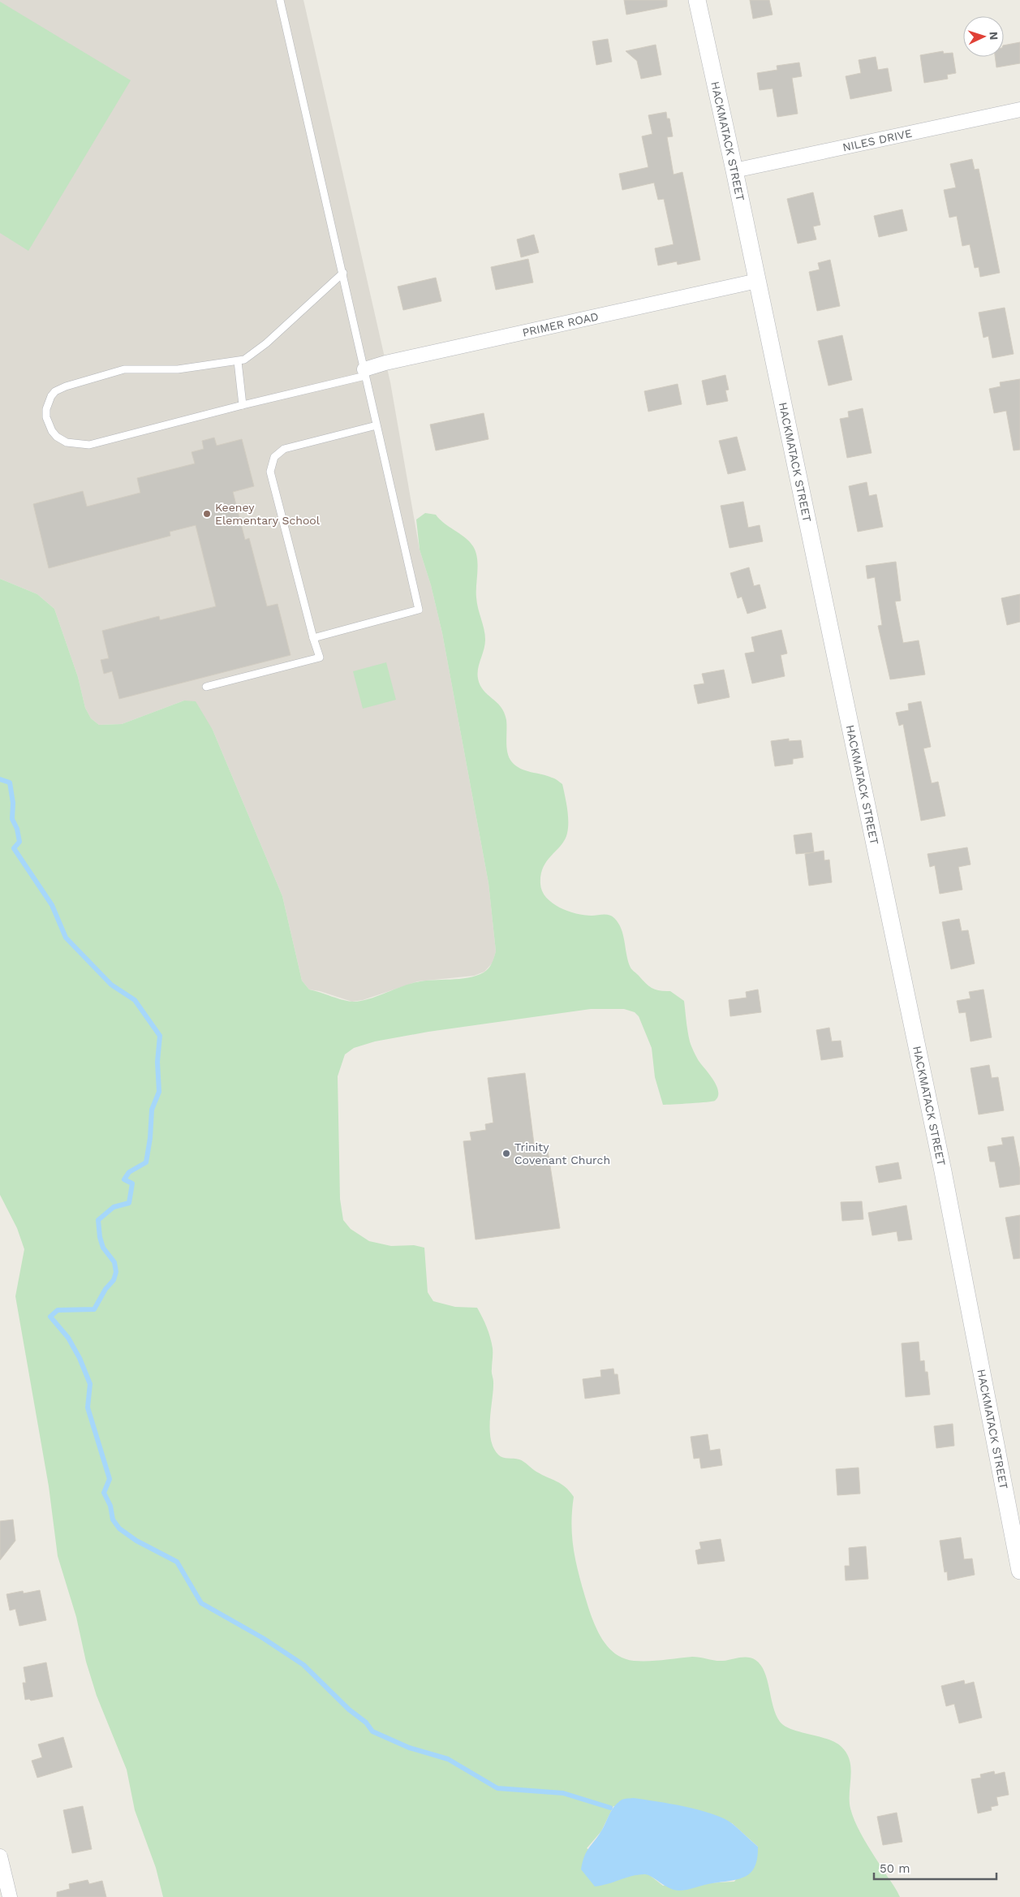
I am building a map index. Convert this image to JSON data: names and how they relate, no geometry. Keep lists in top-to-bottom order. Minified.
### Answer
{"streets":{"street":["NILES DRIVE","HACKMATACK STREET","PRIMER ROAD"]},"crossings":[["NILES DRIVE","HACKMATACK STREET"],["HACKMATACK STREET","PRIMER ROAD"]],"places":["Keeney Elementary School","Trinity Covenant Church"],"scale_bar":"50 m","north":"right"}
